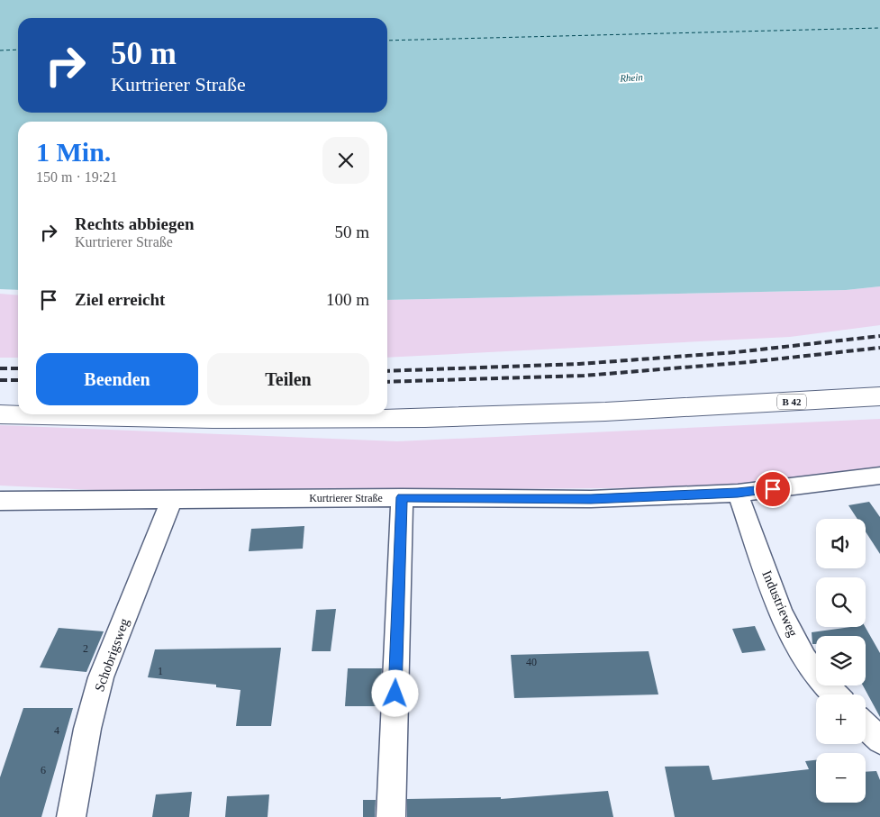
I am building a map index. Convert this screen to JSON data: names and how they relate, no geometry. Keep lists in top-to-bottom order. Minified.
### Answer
{"streets":{"main road":["B 42"],"street":["Kurtrierer Straße","Industrieweg","Schobrigsweg"]},"crossings":[["Kurtrierer Straße","Industrieweg"],["Kurtrierer Straße","Schobrigsweg"]],"water":["Rhein"],"house_numbers":["2","40","1","4","6"],"page":{"turn":["50 m","Kurtrierer Straße"],"heading":["1 Min.","150 m · 19:21"],"list":[{"name":"Rechts abbiegen","note":"Kurtrierer Straße","value":"50 m"},{"name":"Ziel erreicht","value":"100 m"}],"buttons":["Beenden","Teilen"],"map_buttons":["+","−"]}}
